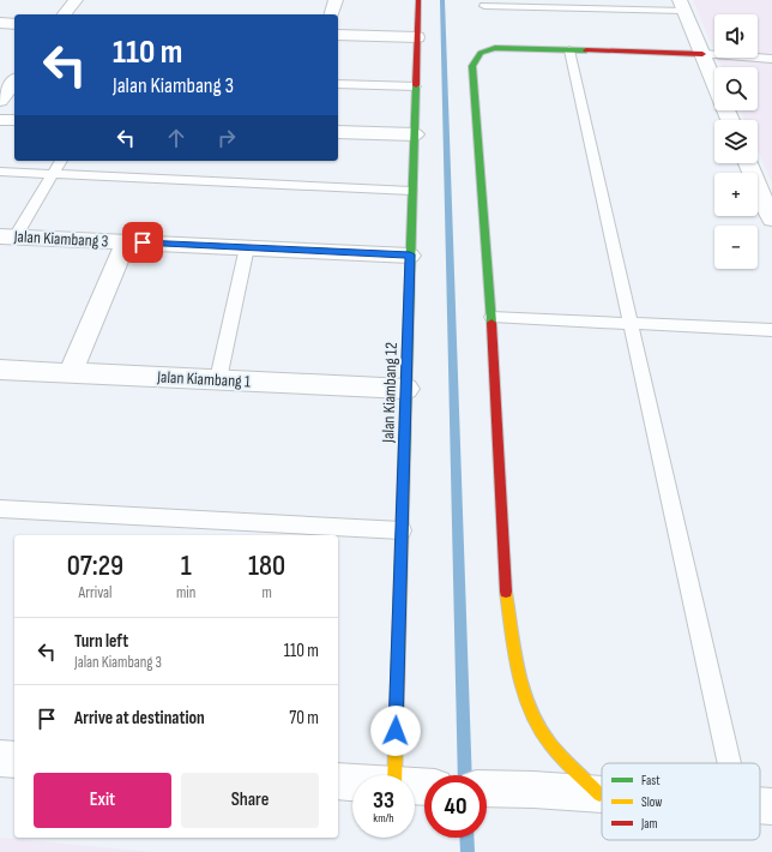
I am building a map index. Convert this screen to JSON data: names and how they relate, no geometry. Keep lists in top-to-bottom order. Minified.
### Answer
{"streets":{"street":["Jalan Kiambang 3","Jalan Kiambang 1","Jalan Kiambang 12"]},"crossings":[["Jalan Kiambang 3","Jalan Kiambang 12"],["Jalan Kiambang 1","Jalan Kiambang 12"]],"legend":["Fast","Slow","Jam"],"page":{"map_buttons":["+","−"],"turn":["110 m","Jalan Kiambang 3"],"eta":["07:29","Arrival","1","min","180","m"],"list":[{"name":"Turn left","note":"Jalan Kiambang 3","value":"110 m"},{"name":"Arrive at destination","value":"70 m"}],"buttons":["Exit","Share"],"speed":"33 km/h","limit":"40"}}
